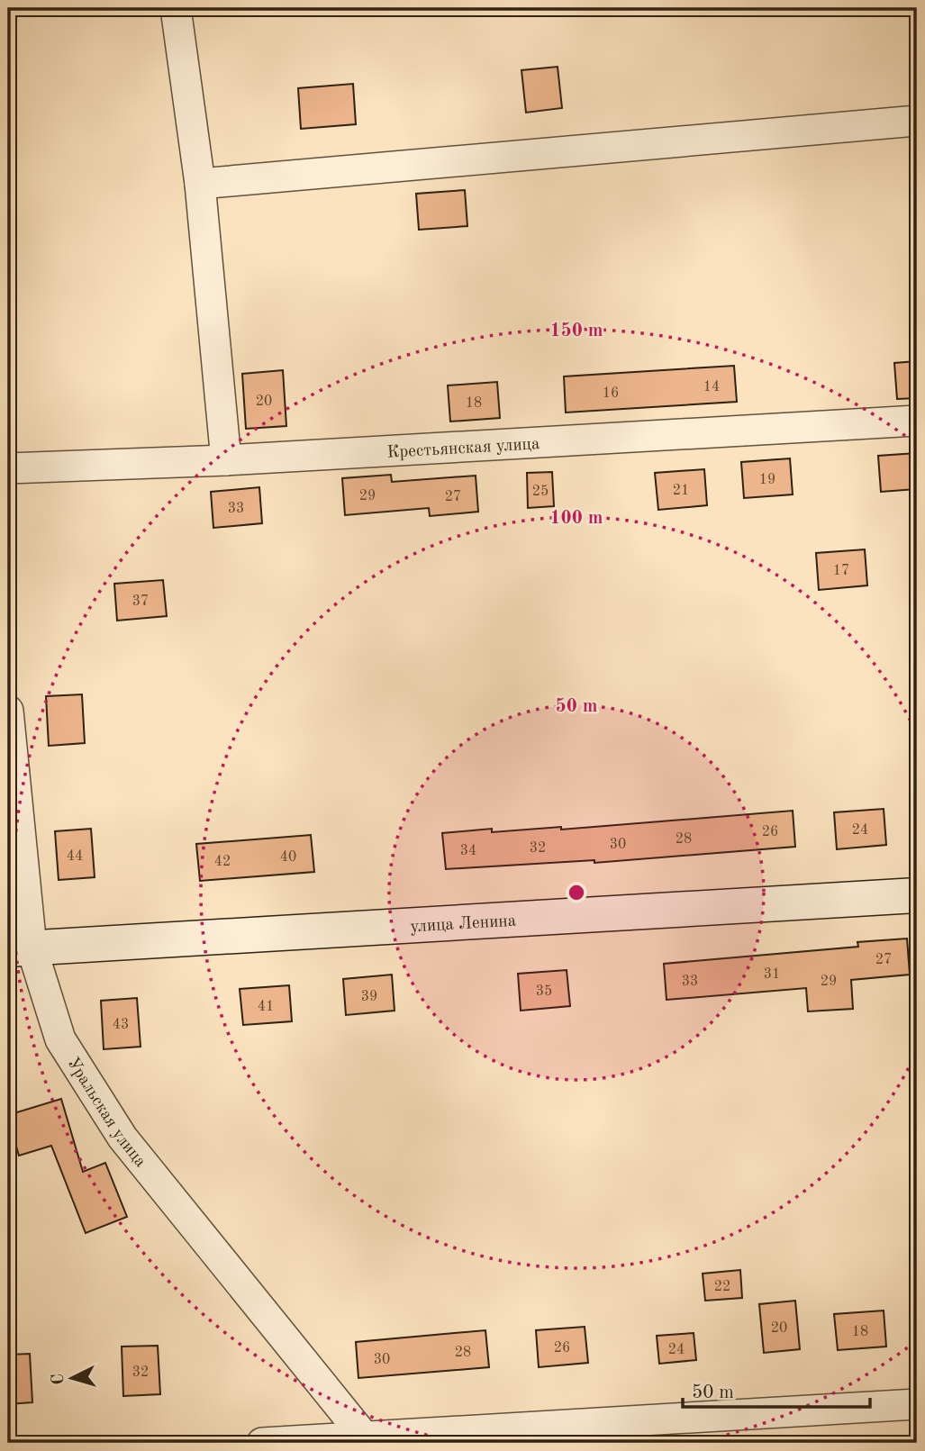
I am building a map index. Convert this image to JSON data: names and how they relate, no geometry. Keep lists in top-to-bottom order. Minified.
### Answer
{"streets":{"main road":["улица Ленина"],"street":["Крестьянская улица","Уральская улица"]},"crossings":[["улица Ленина","Уральская улица"]],"house_numbers":["14","16","20","18","19","21","25","29","27","33","17","37","24","26","28","30","32","34","44","40","42","27","31","33","29","35","39","41","43","22","20","18","26","24","28","30","32"],"scale_bar":"50 m","north":"left","rings":["150 m","100 m","50 m"]}
